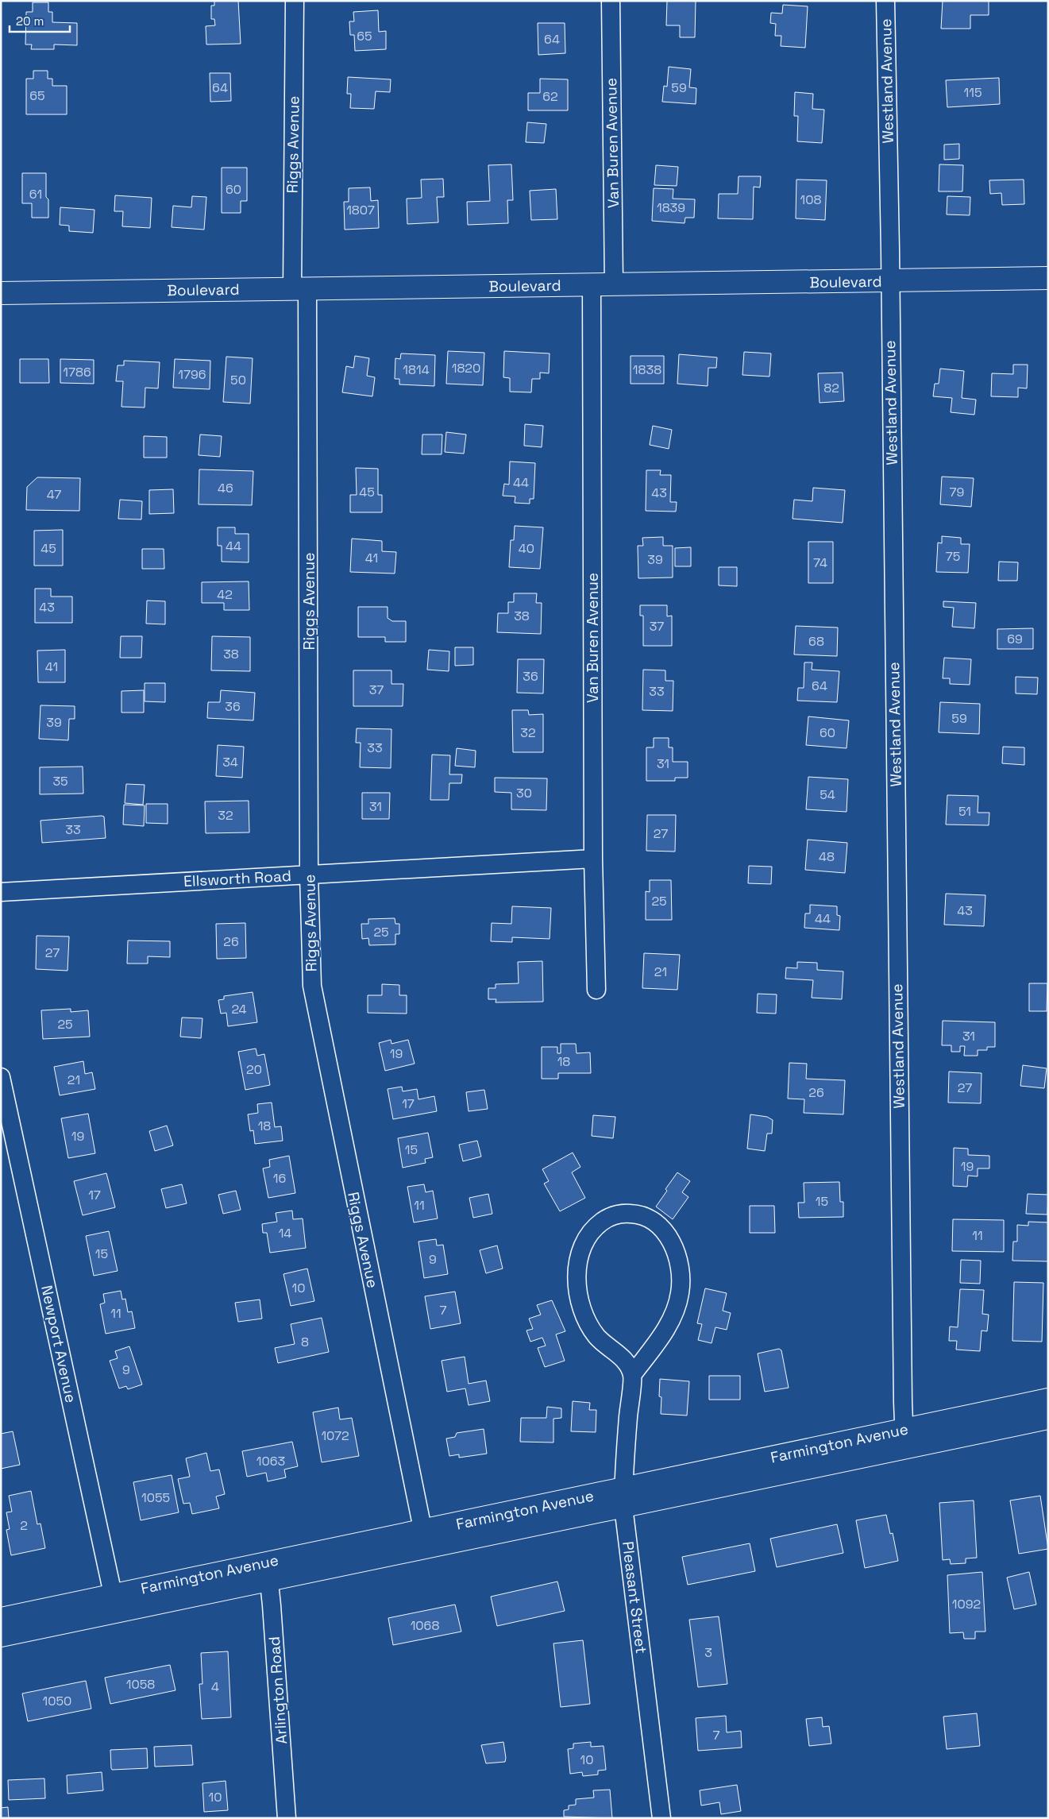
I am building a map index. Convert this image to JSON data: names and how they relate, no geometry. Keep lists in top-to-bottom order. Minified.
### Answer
{"streets":{"main road":["Boulevard","Farmington Avenue"],"street":["Westland Avenue","Van Buren Avenue","Riggs Avenue","Ellsworth Road","Newport Avenue","Pleasant Street","Arlington Road"]},"crossings":[["Westland Avenue","Boulevard"],["Westland Avenue","Farmington Avenue"],["Van Buren Avenue","Boulevard"],["Van Buren Avenue","Ellsworth Road"],["Riggs Avenue","Boulevard"],["Riggs Avenue","Ellsworth Road"],["Riggs Avenue","Farmington Avenue"],["Newport Avenue","Farmington Avenue"],["Farmington Avenue","Pleasant Street"],["Farmington Avenue","Arlington Road"]],"house_numbers":["65","64","64","59","115","65","62","60","61","108","1839","1807","1820","1814","1838","1786","1796","50","82","44","46","45","79","43","47","44","45","40","75","41","39","74","42","43","38","37","69","68","38","41","36","64","37","33","36","59","39","32","60","33","34","31","35","30","54","31","51","32","33","27","48","25","43","44","25","26","27","21","24","25","31","19","18","20","21","27","26","17","18","19","15","19","16","17","15","11","14","11","15","9","10","7","11","8","9","1072","1063","1055","2","1092","1068","3","1058","4","1050","7","10","10"],"scale_bar":"20 m"}
